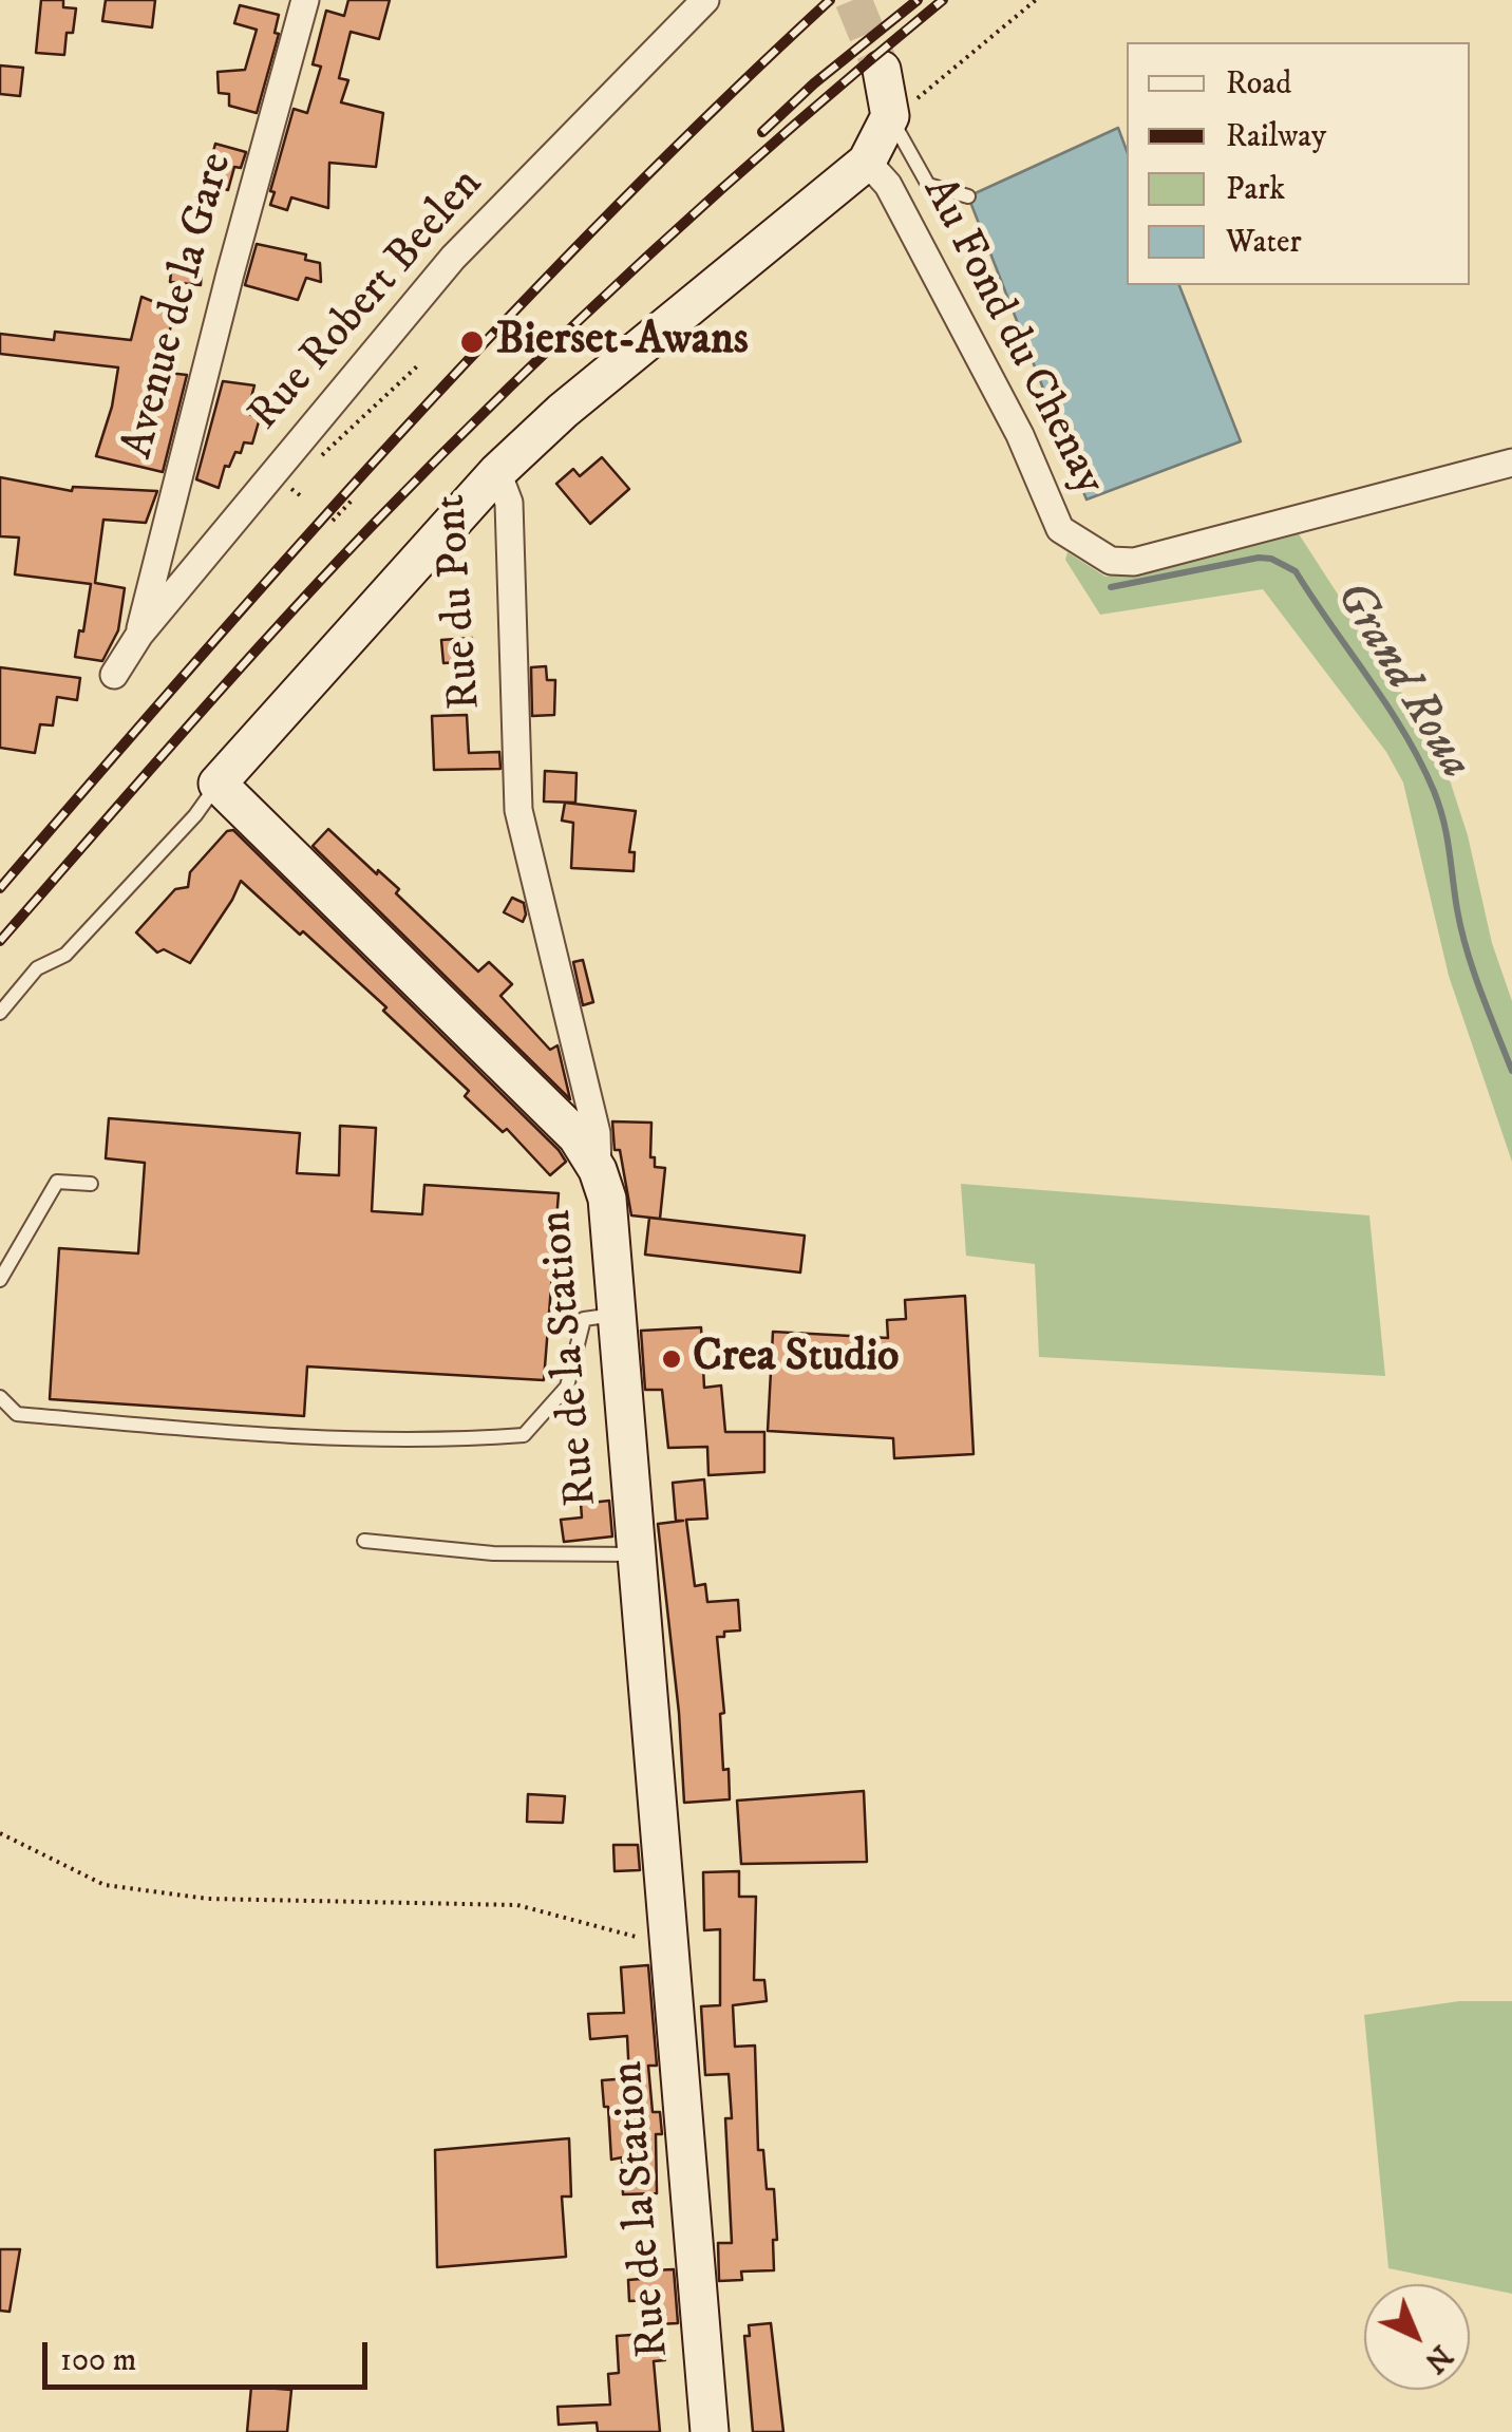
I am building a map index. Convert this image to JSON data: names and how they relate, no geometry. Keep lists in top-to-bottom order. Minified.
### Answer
{"streets":{"street":["Rue Robert Beelen","Avenue de la Gare","Au Fond du Chenay","Rue du Pont","Rue de la Station"]},"crossings":[["Rue Robert Beelen","Avenue de la Gare"],["Au Fond du Chenay","Rue du Pont"],["Rue du Pont","Rue de la Station"]],"water":["Grand Roua"],"places":["Bierset-Awans","Crea Studio"],"legend":["Road","Railway","Park","Water"],"scale_bar":"100 m","north":"bottom right"}
